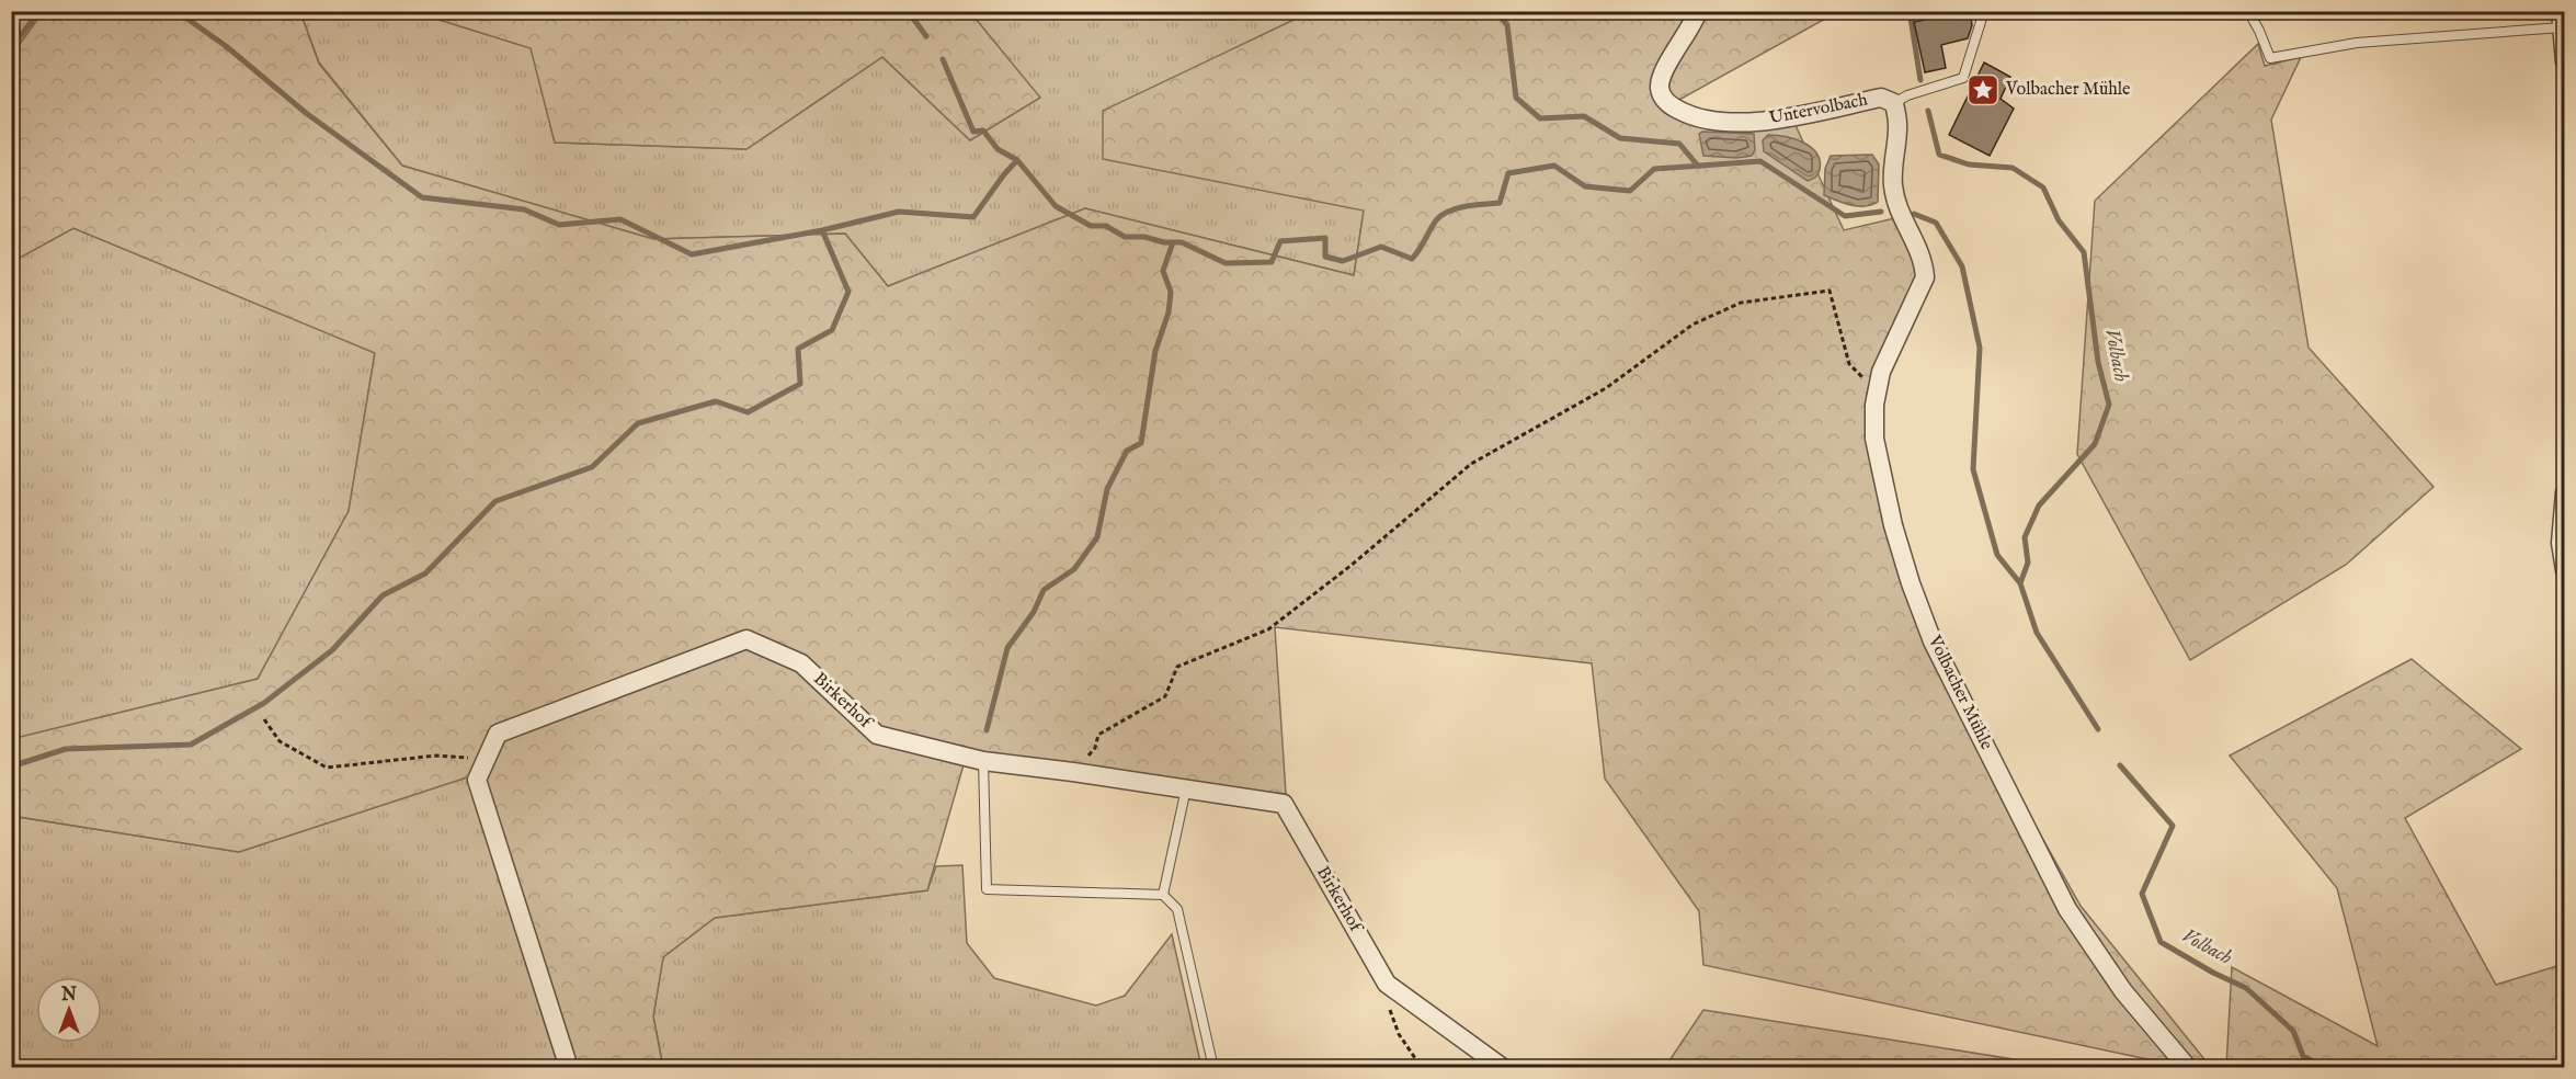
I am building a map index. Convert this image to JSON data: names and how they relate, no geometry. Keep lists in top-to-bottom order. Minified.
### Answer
{"streets":{"street":["Untervolbach","Volbacher Mühle","Birkerhof"]},"crossings":[["Untervolbach","Volbacher Mühle"]],"water":["Volbach"],"places":{"place":["Volbacher Mühle"]},"north":"top"}
